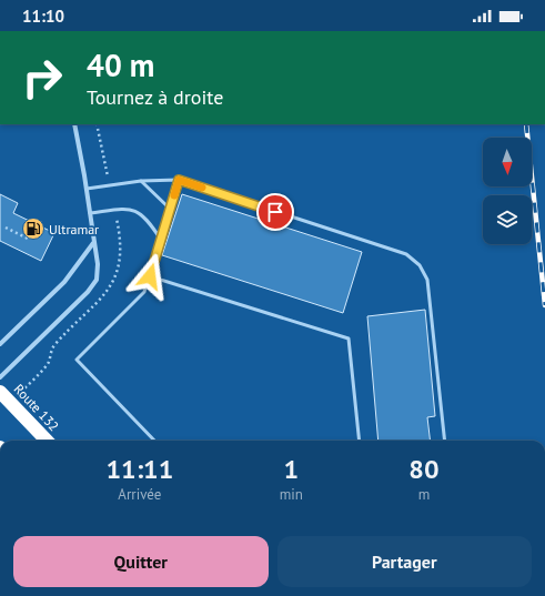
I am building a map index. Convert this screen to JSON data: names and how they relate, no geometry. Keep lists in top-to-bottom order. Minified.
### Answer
{"streets":{"highway":["Route 132"]},"places":{"fuel station":["Ultramar"]},"north":"bottom","page":{"status":"11:10","turn":["40 m","Tournez à droite"],"eta":["11:11","Arrivée","1","min","80","m"],"buttons":["Quitter","Partager"]}}
